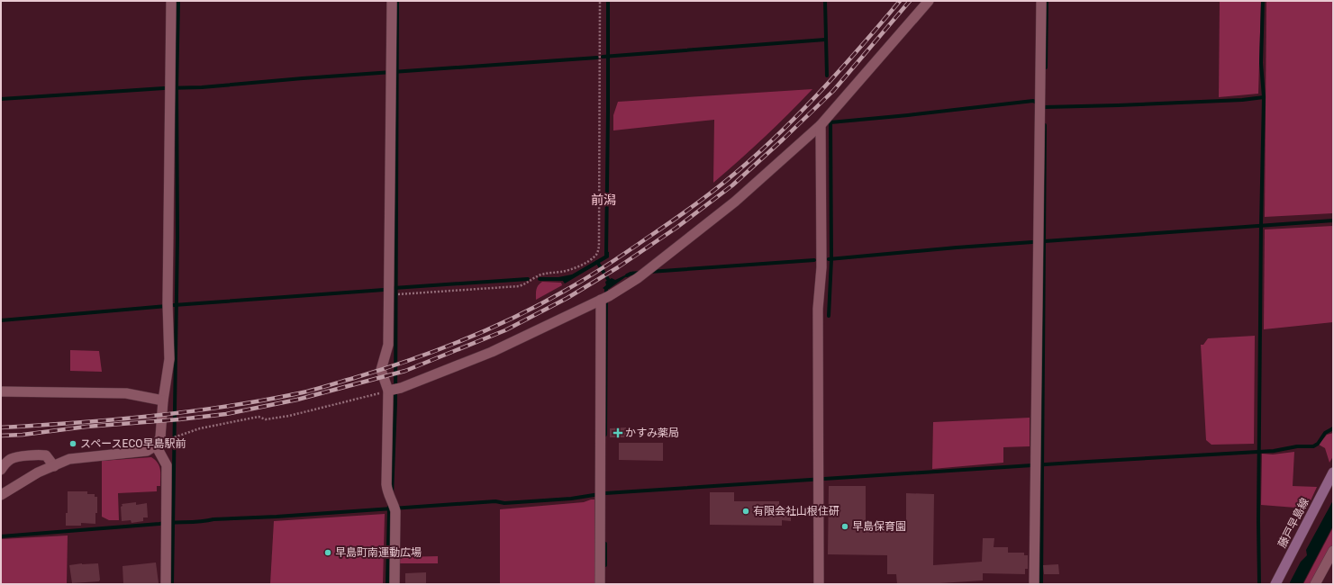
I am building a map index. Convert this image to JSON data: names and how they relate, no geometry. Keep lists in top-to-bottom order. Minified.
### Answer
{"streets":{"main road":["藤戸早島線"]},"districts":["前潟"],"places":{"health":["かすみ薬局"],"other":["スペースECO早島駅前","有限会社山根住研","早島保育園","早島町南運動広場"]}}
